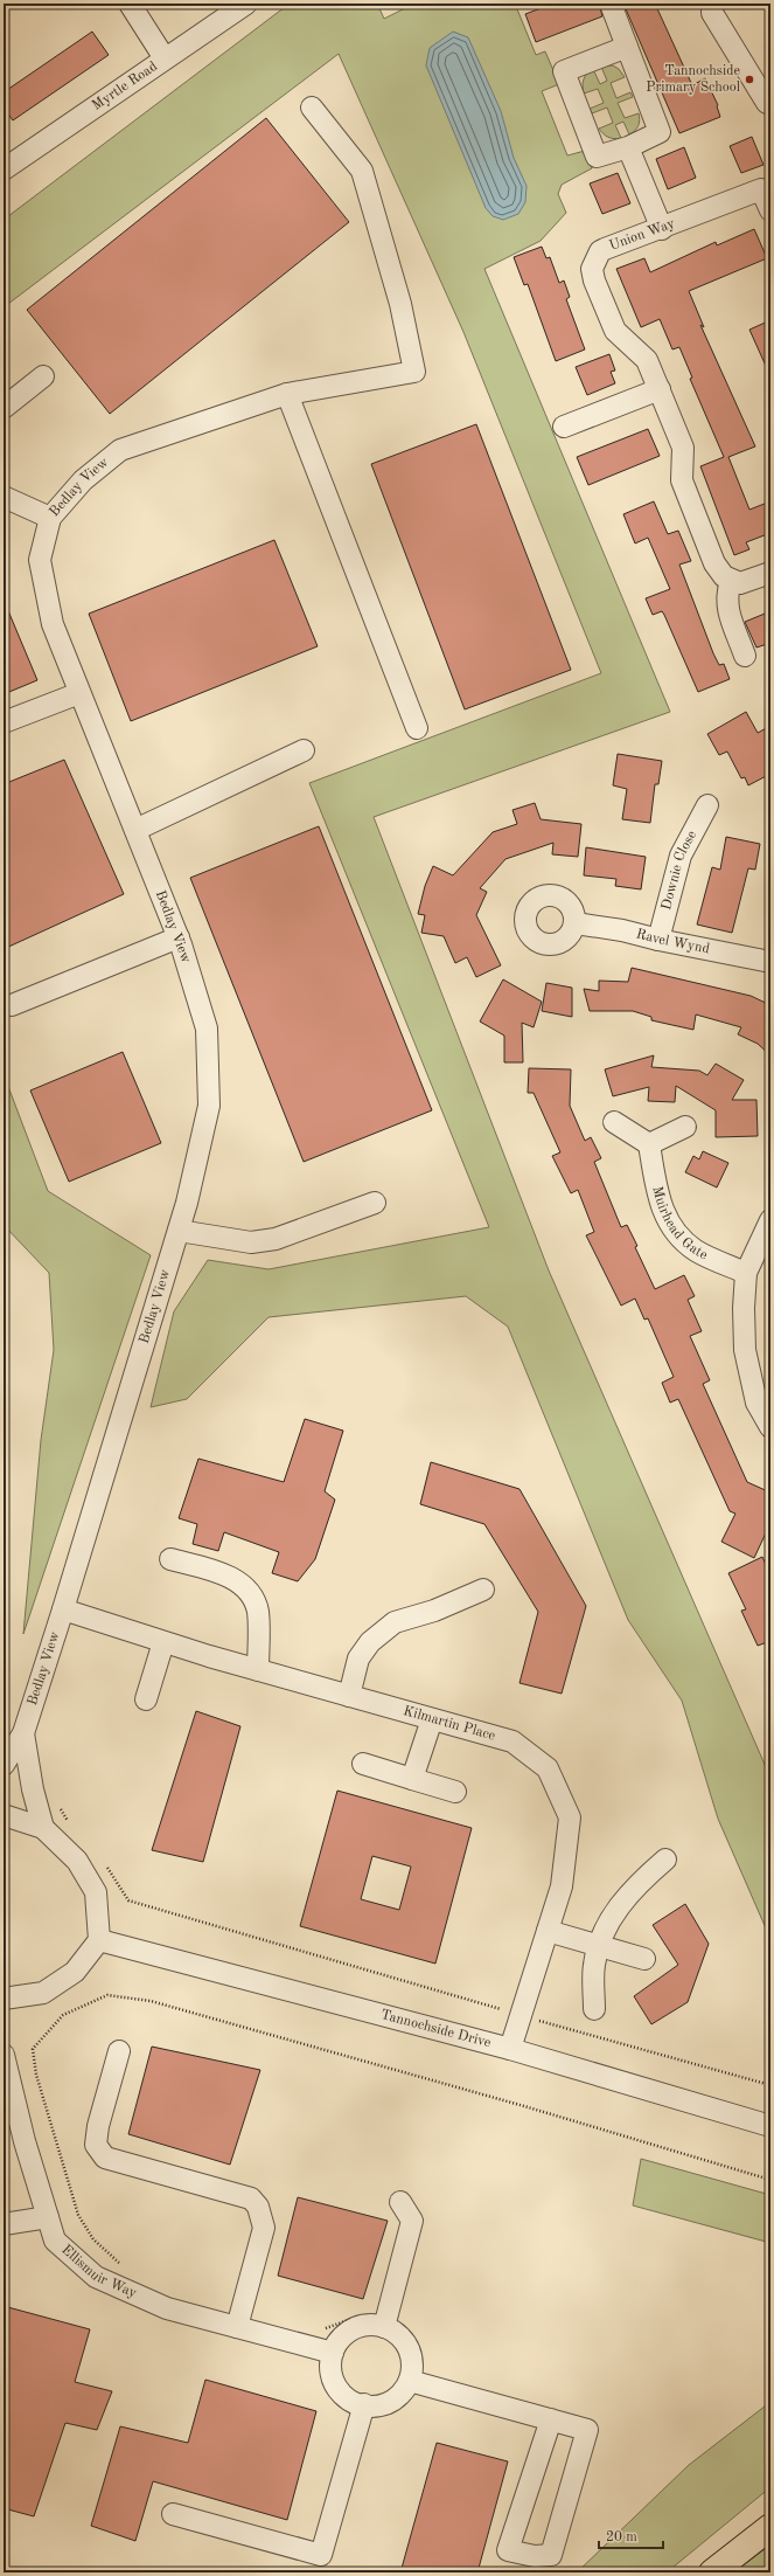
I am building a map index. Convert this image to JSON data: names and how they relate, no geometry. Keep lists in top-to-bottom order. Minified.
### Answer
{"streets":{"street":["Myrtle Road","Union Way","Bedlay View","Downie Close","Ravel Wynd","Muirhead Gate","Kilmartin Place","Tannochside Drive","Ellismuir Way"]},"crossings":[["Bedlay View","Kilmartin Place"],["Downie Close","Ravel Wynd"],["Kilmartin Place","Tannochside Drive"]],"places":["Tannochside Primary School"],"scale_bar":"20 m"}
